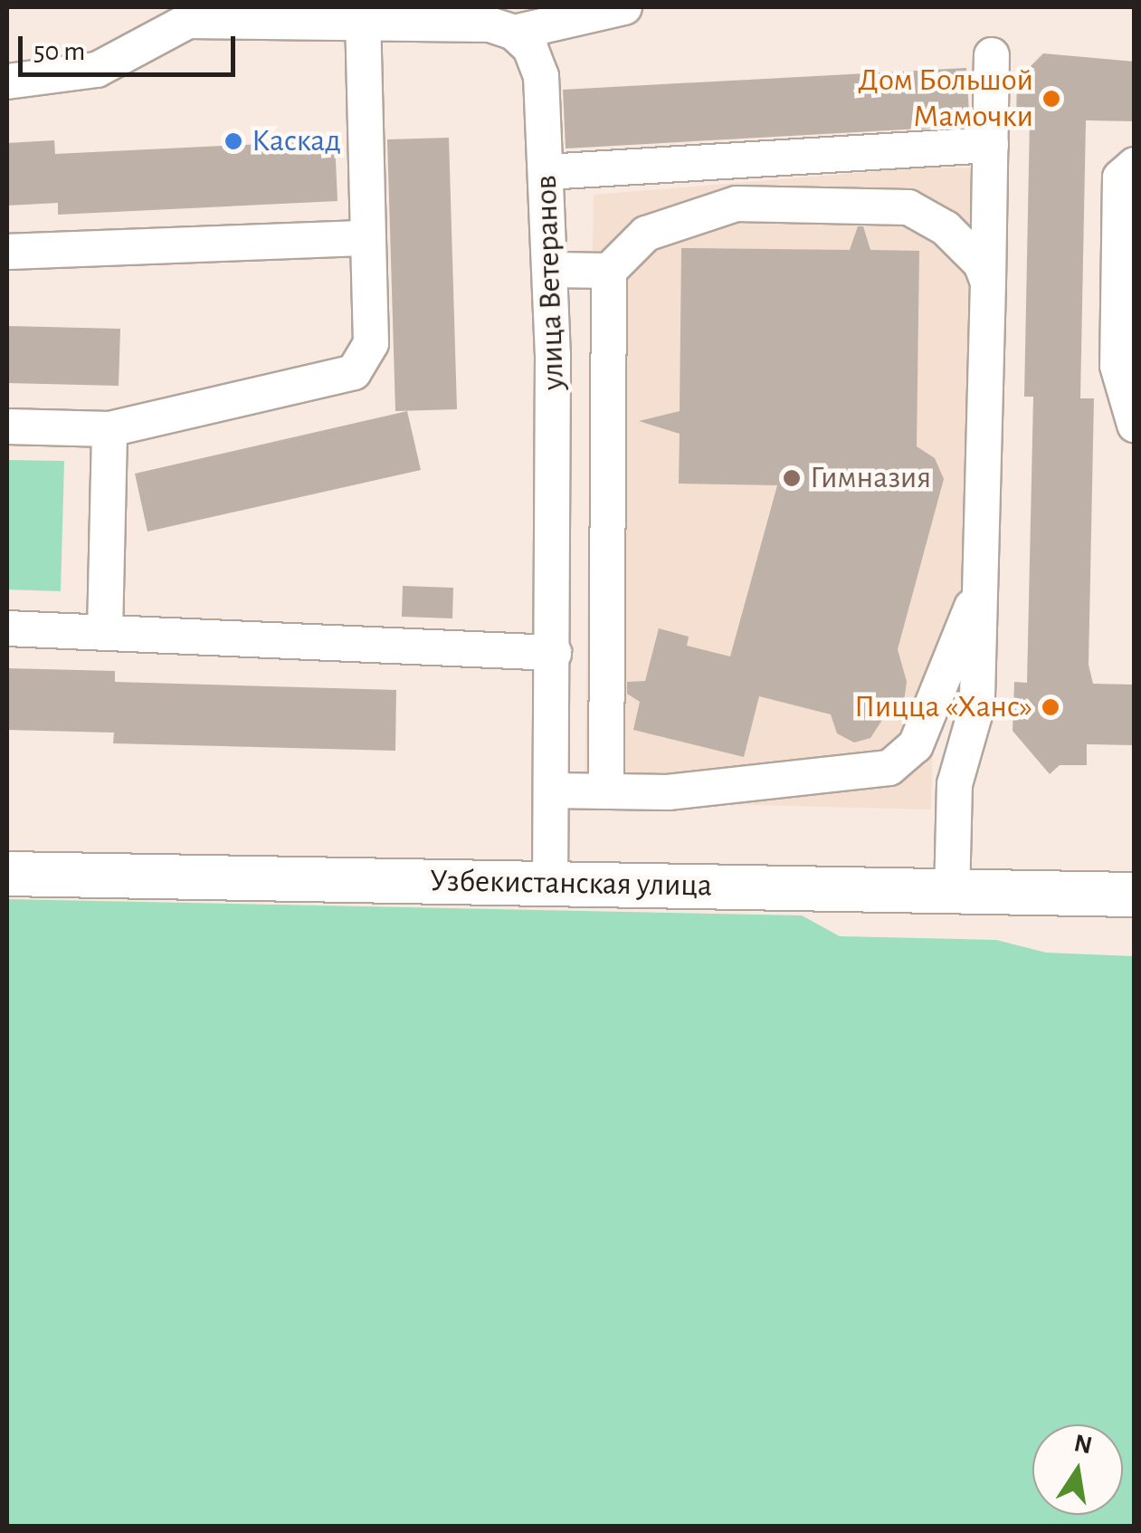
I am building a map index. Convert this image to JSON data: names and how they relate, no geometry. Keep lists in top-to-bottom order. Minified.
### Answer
{"streets":{"main road":["Узбекистанская улица"],"street":["улица Ветеранов"]},"crossings":[["улица Ветеранов","Узбекистанская улица"]],"places":["Дом Большой Мамочки","Каскад","Гимназия","Пицца «Ханс»"],"scale_bar":"50 m","north":"top"}
